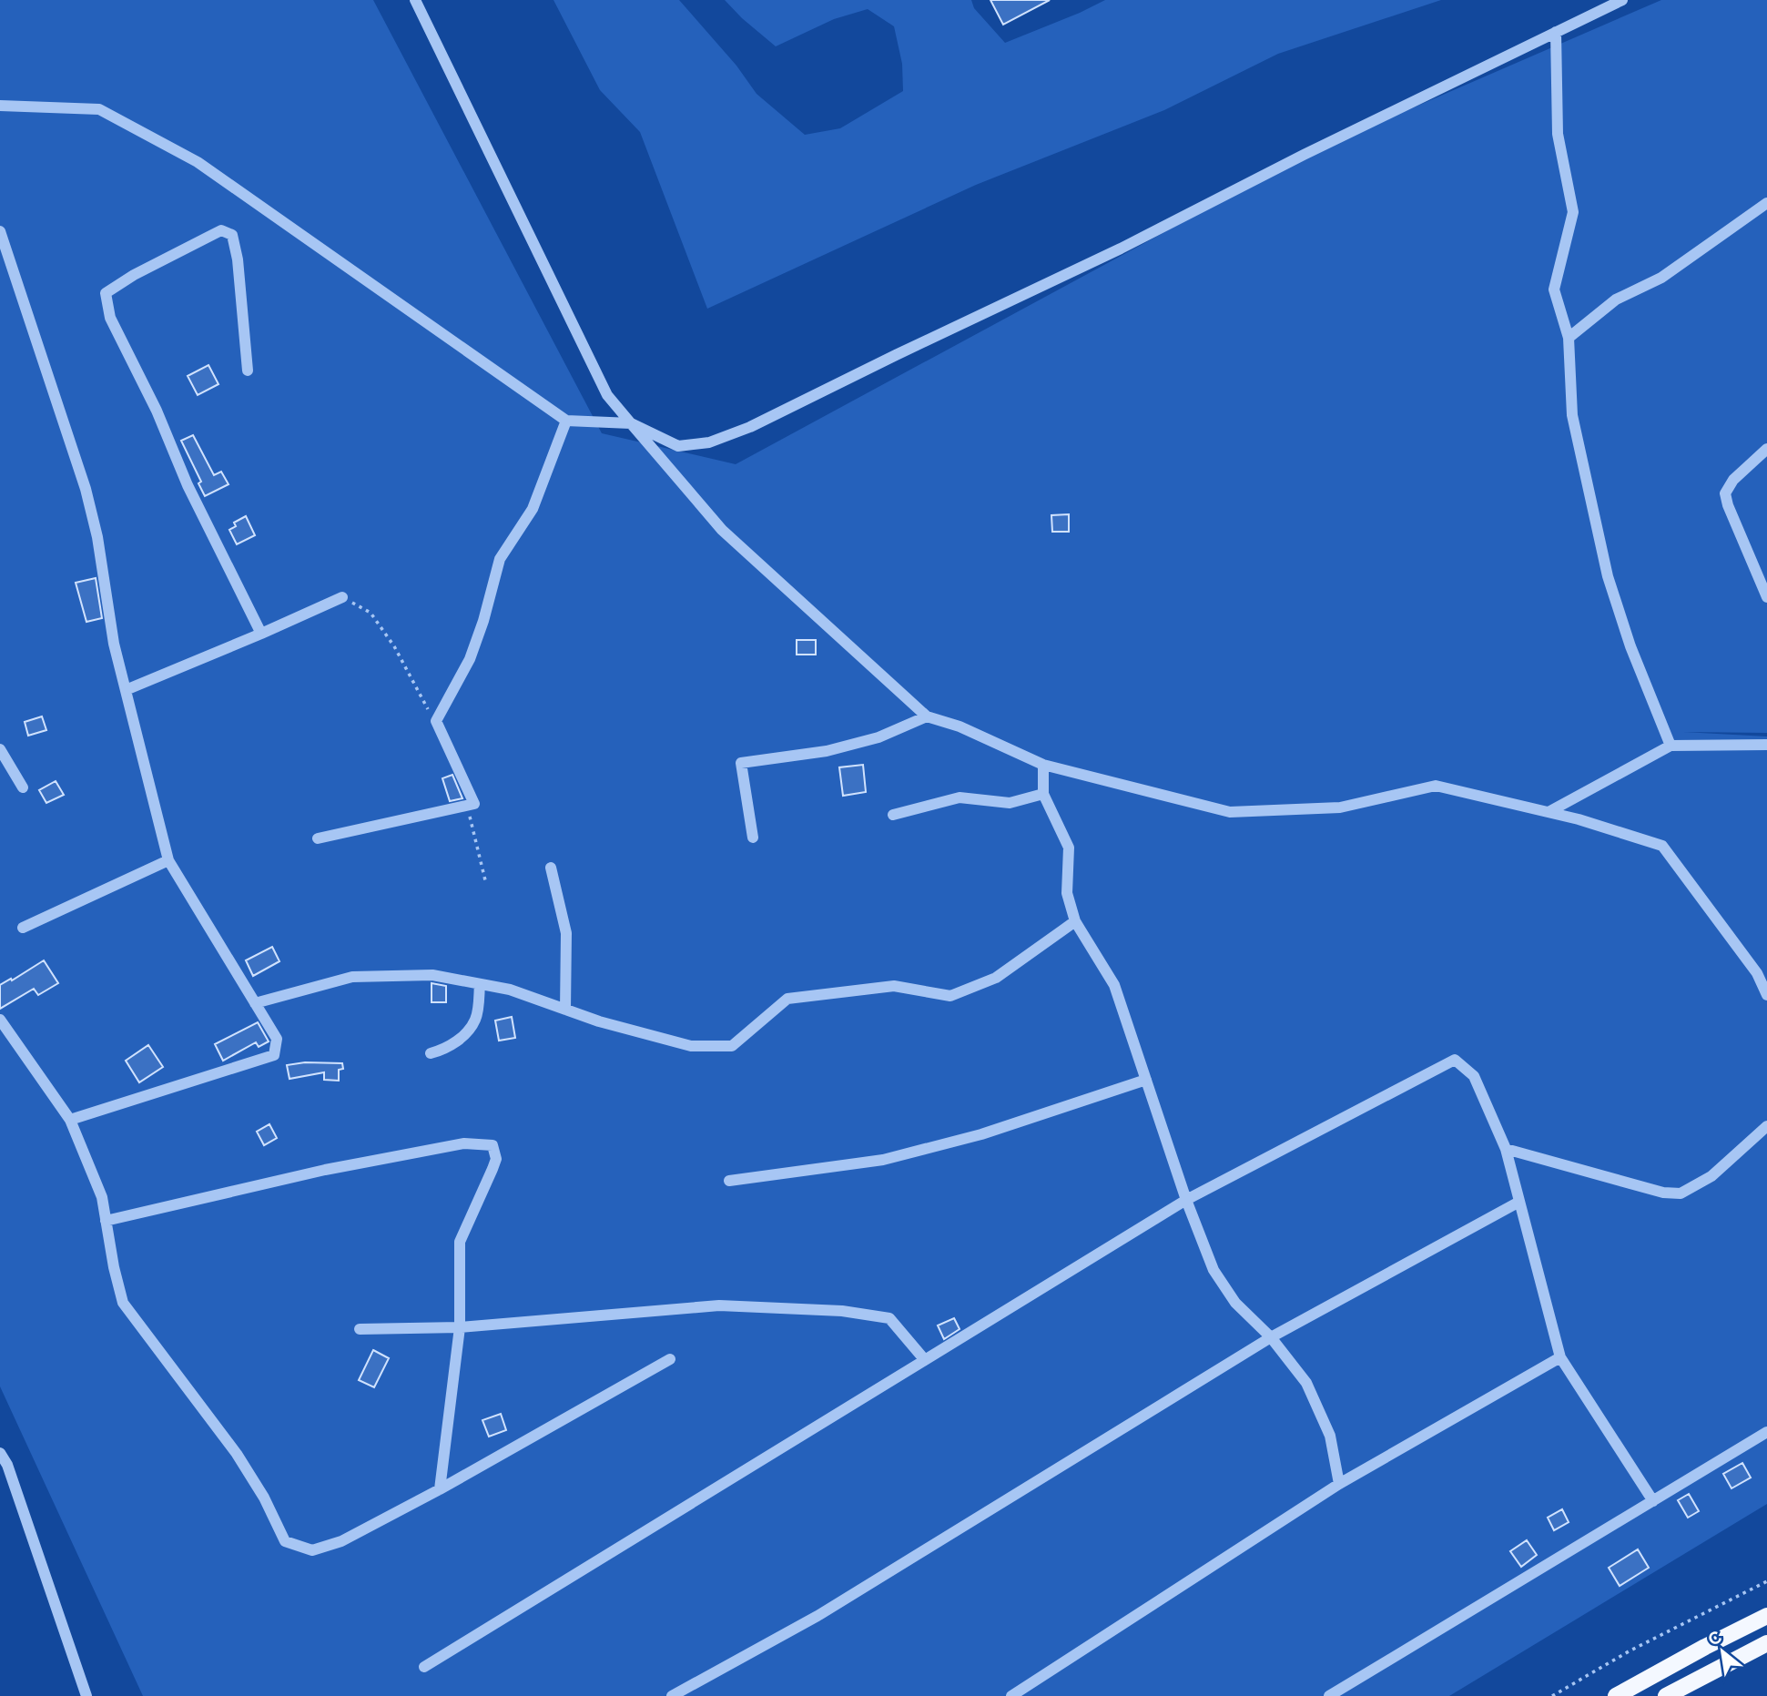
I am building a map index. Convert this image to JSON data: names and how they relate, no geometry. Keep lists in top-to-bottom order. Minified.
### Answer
{"north":"top left"}
